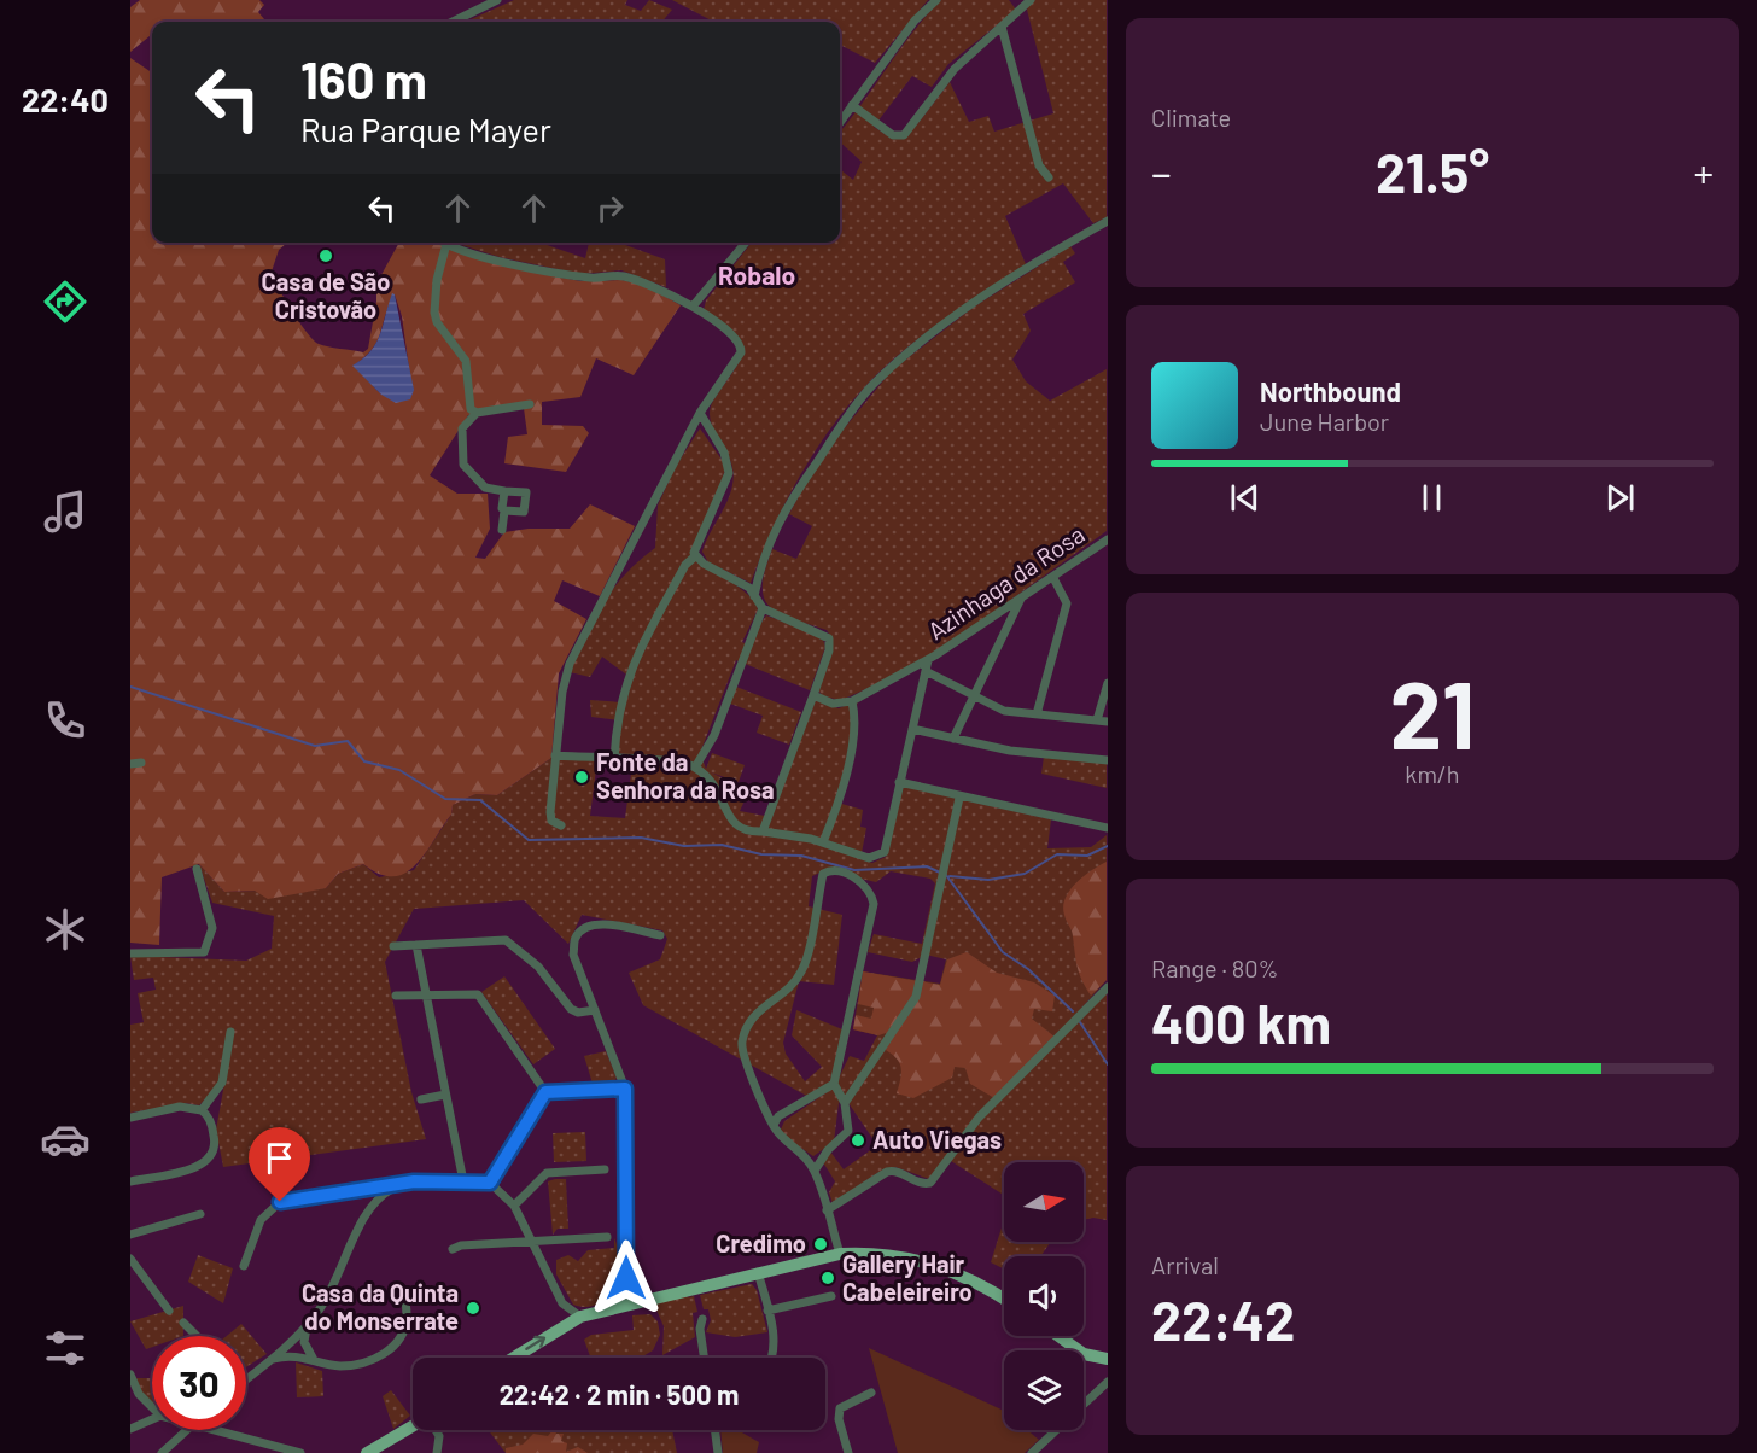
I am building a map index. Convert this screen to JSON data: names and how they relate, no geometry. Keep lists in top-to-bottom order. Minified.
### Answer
{"streets":{"street":["Azinhaga da Rosa"]},"districts":["Robalo"],"places":["Casa de São Cristovão","Fonte da Senhora da Rosa","Auto Viegas","Credimo","Gallery Hair Cabeleireiro","Casa da Quinta do Monserrate"],"north":"right","page":{"tabs":"22:40","tile":["Climate",["21","km/h"],["Range · 80%","400 km"],["Arrival","22:42"]],"turn":["160 m","Rua Parque Mayer"],"heat":["−","21.5°","+"],"song":["Northbound","June Harbor"],"limit":"30","trip":"22:42 · 2 min · 500 m"}}
